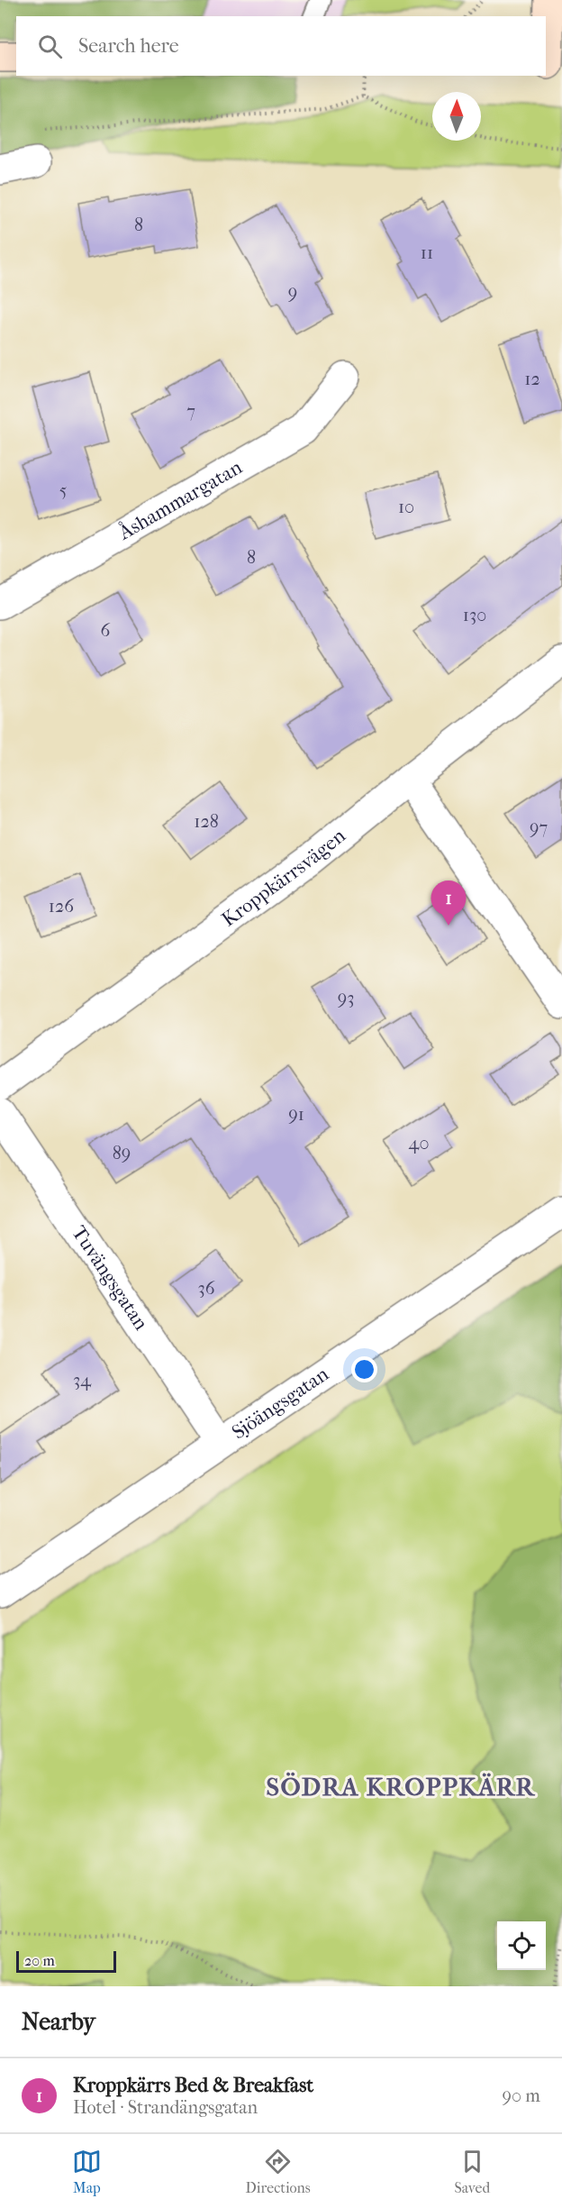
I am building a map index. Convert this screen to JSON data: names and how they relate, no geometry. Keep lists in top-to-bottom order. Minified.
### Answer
{"streets":{"street":["Åshammargatan","Kroppkärrsvägen","Tuvängsgatan","Sjöängsgatan"]},"crossings":[["Tuvängsgatan","Sjöängsgatan"]],"districts":["SÖDRA KROPPKÄRR"],"house_numbers":["8","11","9","12","7","5","10","8","130","6","128","97","126","93","91","40","89","36","34"],"scale_bar":"20 m","north":"top","page":{"search":"Search here","pins":"1","scale":"20 m","heading":"Nearby","list":[{"mark":"1","name":"Kroppkärrs Bed & Breakfast","note":"Hotel · Strandängsgatan","value":"90 m"}],"nav":["Map","Directions","Saved"]}}
